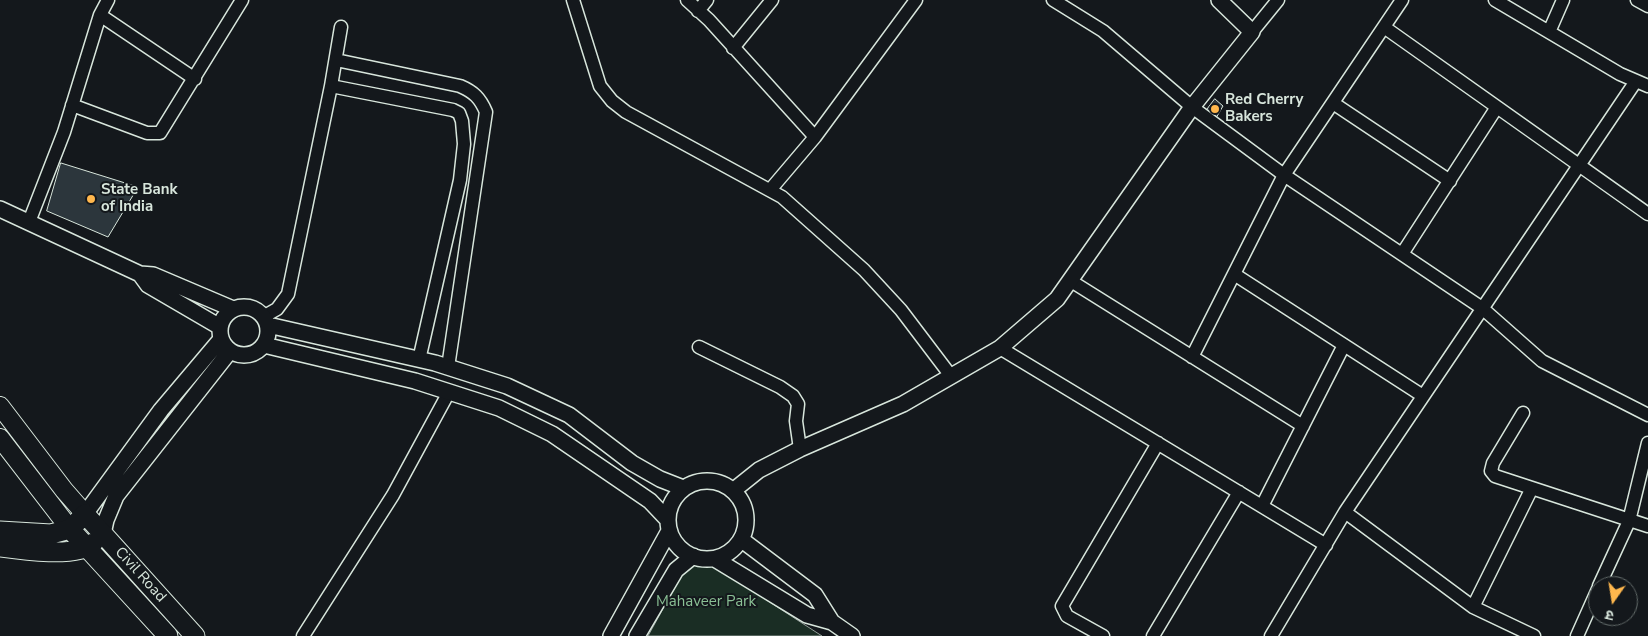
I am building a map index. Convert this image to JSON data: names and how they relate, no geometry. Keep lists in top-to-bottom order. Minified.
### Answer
{"streets":{"main road":["Civil Road"]},"parks":["Mahaveer Park"],"places":["Red Cherry Bakers","State Bank of India"],"north":"bottom"}
